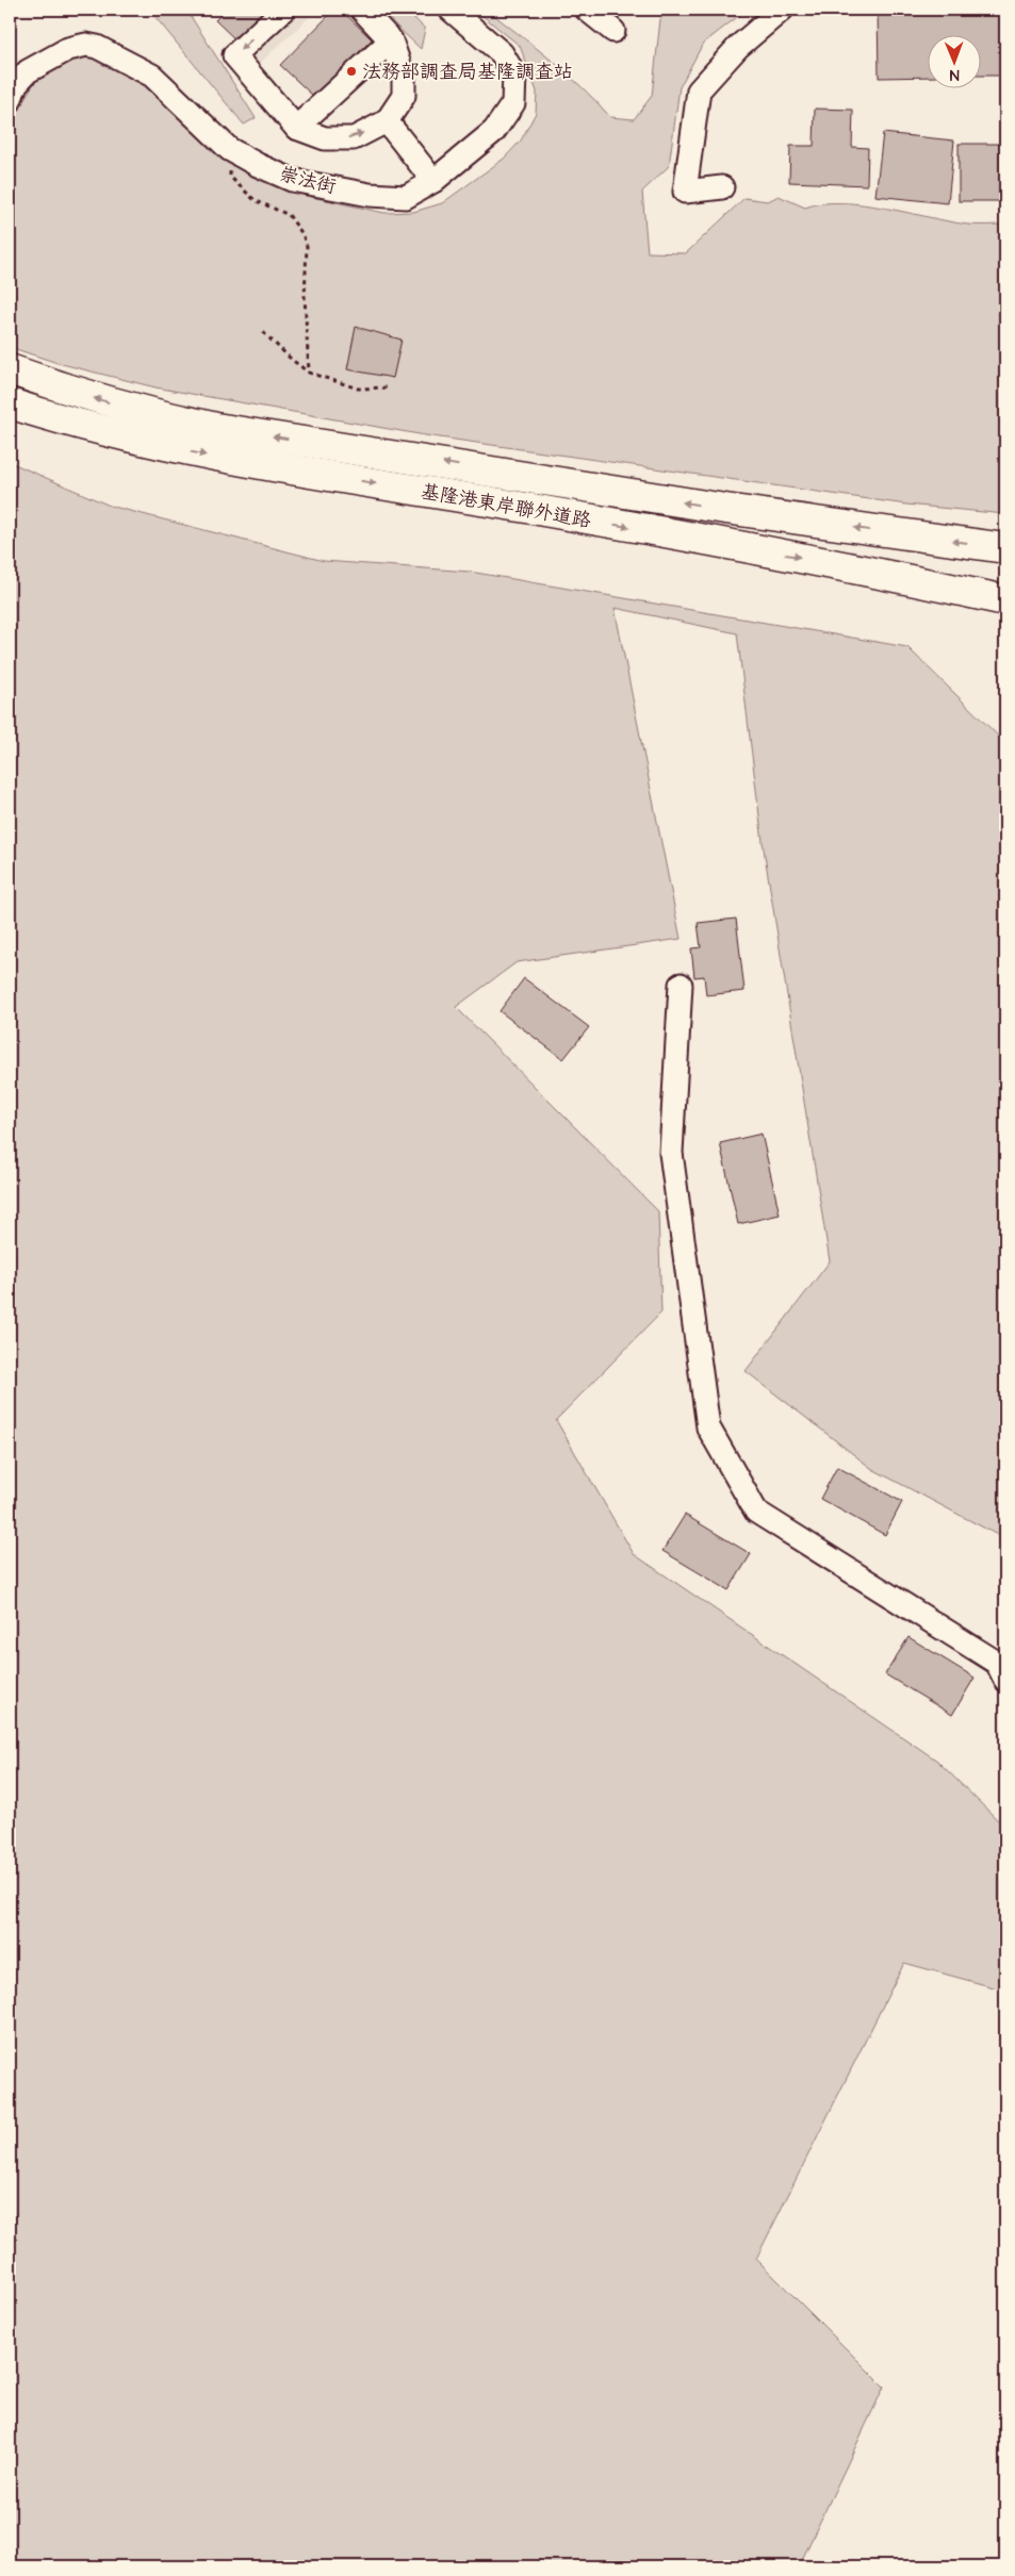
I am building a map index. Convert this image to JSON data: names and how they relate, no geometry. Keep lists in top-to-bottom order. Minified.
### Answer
{"streets":{"highway":["基隆港東岸聯外道路"],"street":["崇法街"]},"places":["法務部調查局基隆調查站"],"north":"bottom"}
